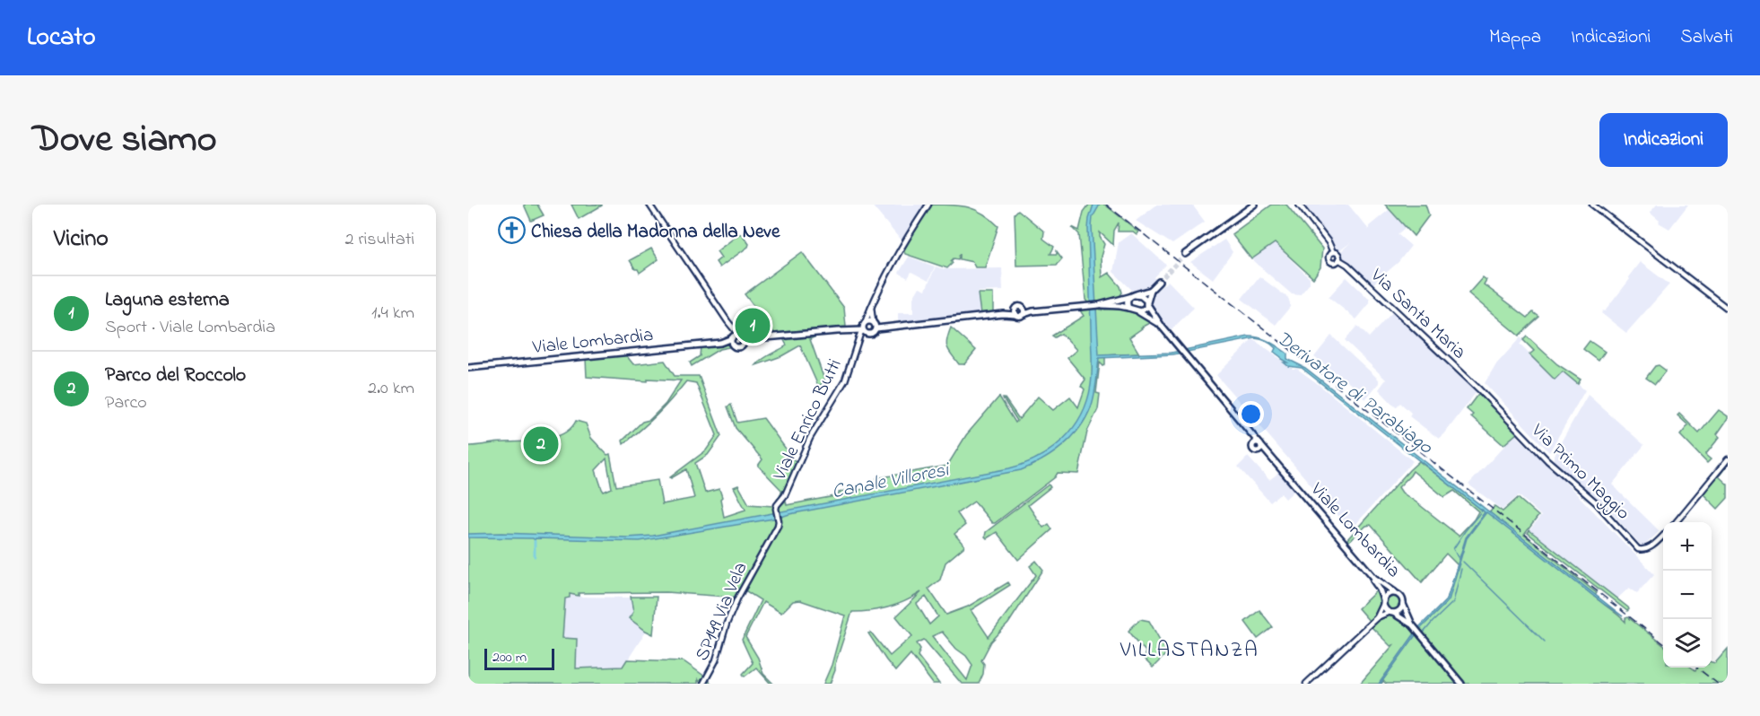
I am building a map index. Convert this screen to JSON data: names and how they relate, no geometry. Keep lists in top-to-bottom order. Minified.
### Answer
{"streets":{"main road":["Viale Lombardia"],"street":["Via Santa Maria","Viale Enrico Butti","Via Primo Maggio","SP149 Via Vela"]},"crossings":[["Via Santa Maria","Via Primo Maggio"],["Viale Lombardia","Viale Enrico Butti"],["Viale Enrico Butti","SP149 Via Vela"]],"districts":["VILLASTANZA"],"water":["Derivatore di Parabiago","Canale Villoresi"],"places":{"church":["Chiesa della Madonna della Neve"]},"scale_bar":"200 m","page":{"header":"Locato","nav":["Mappa","Indicazioni","Salvati"],"title":"Dove siamo","buttons":"Indicazioni","heading":["Vicino","2 risultati"],"list":[{"mark":"1","name":"Laguna esterna","note":"Sport · Viale Lombardia","value":"1.4 km"},{"mark":"2","name":"Parco del Roccolo","note":"Parco","value":"2.0 km"}],"pins":["1","2"],"map_buttons":["+","−"],"scale":"200 m"}}
